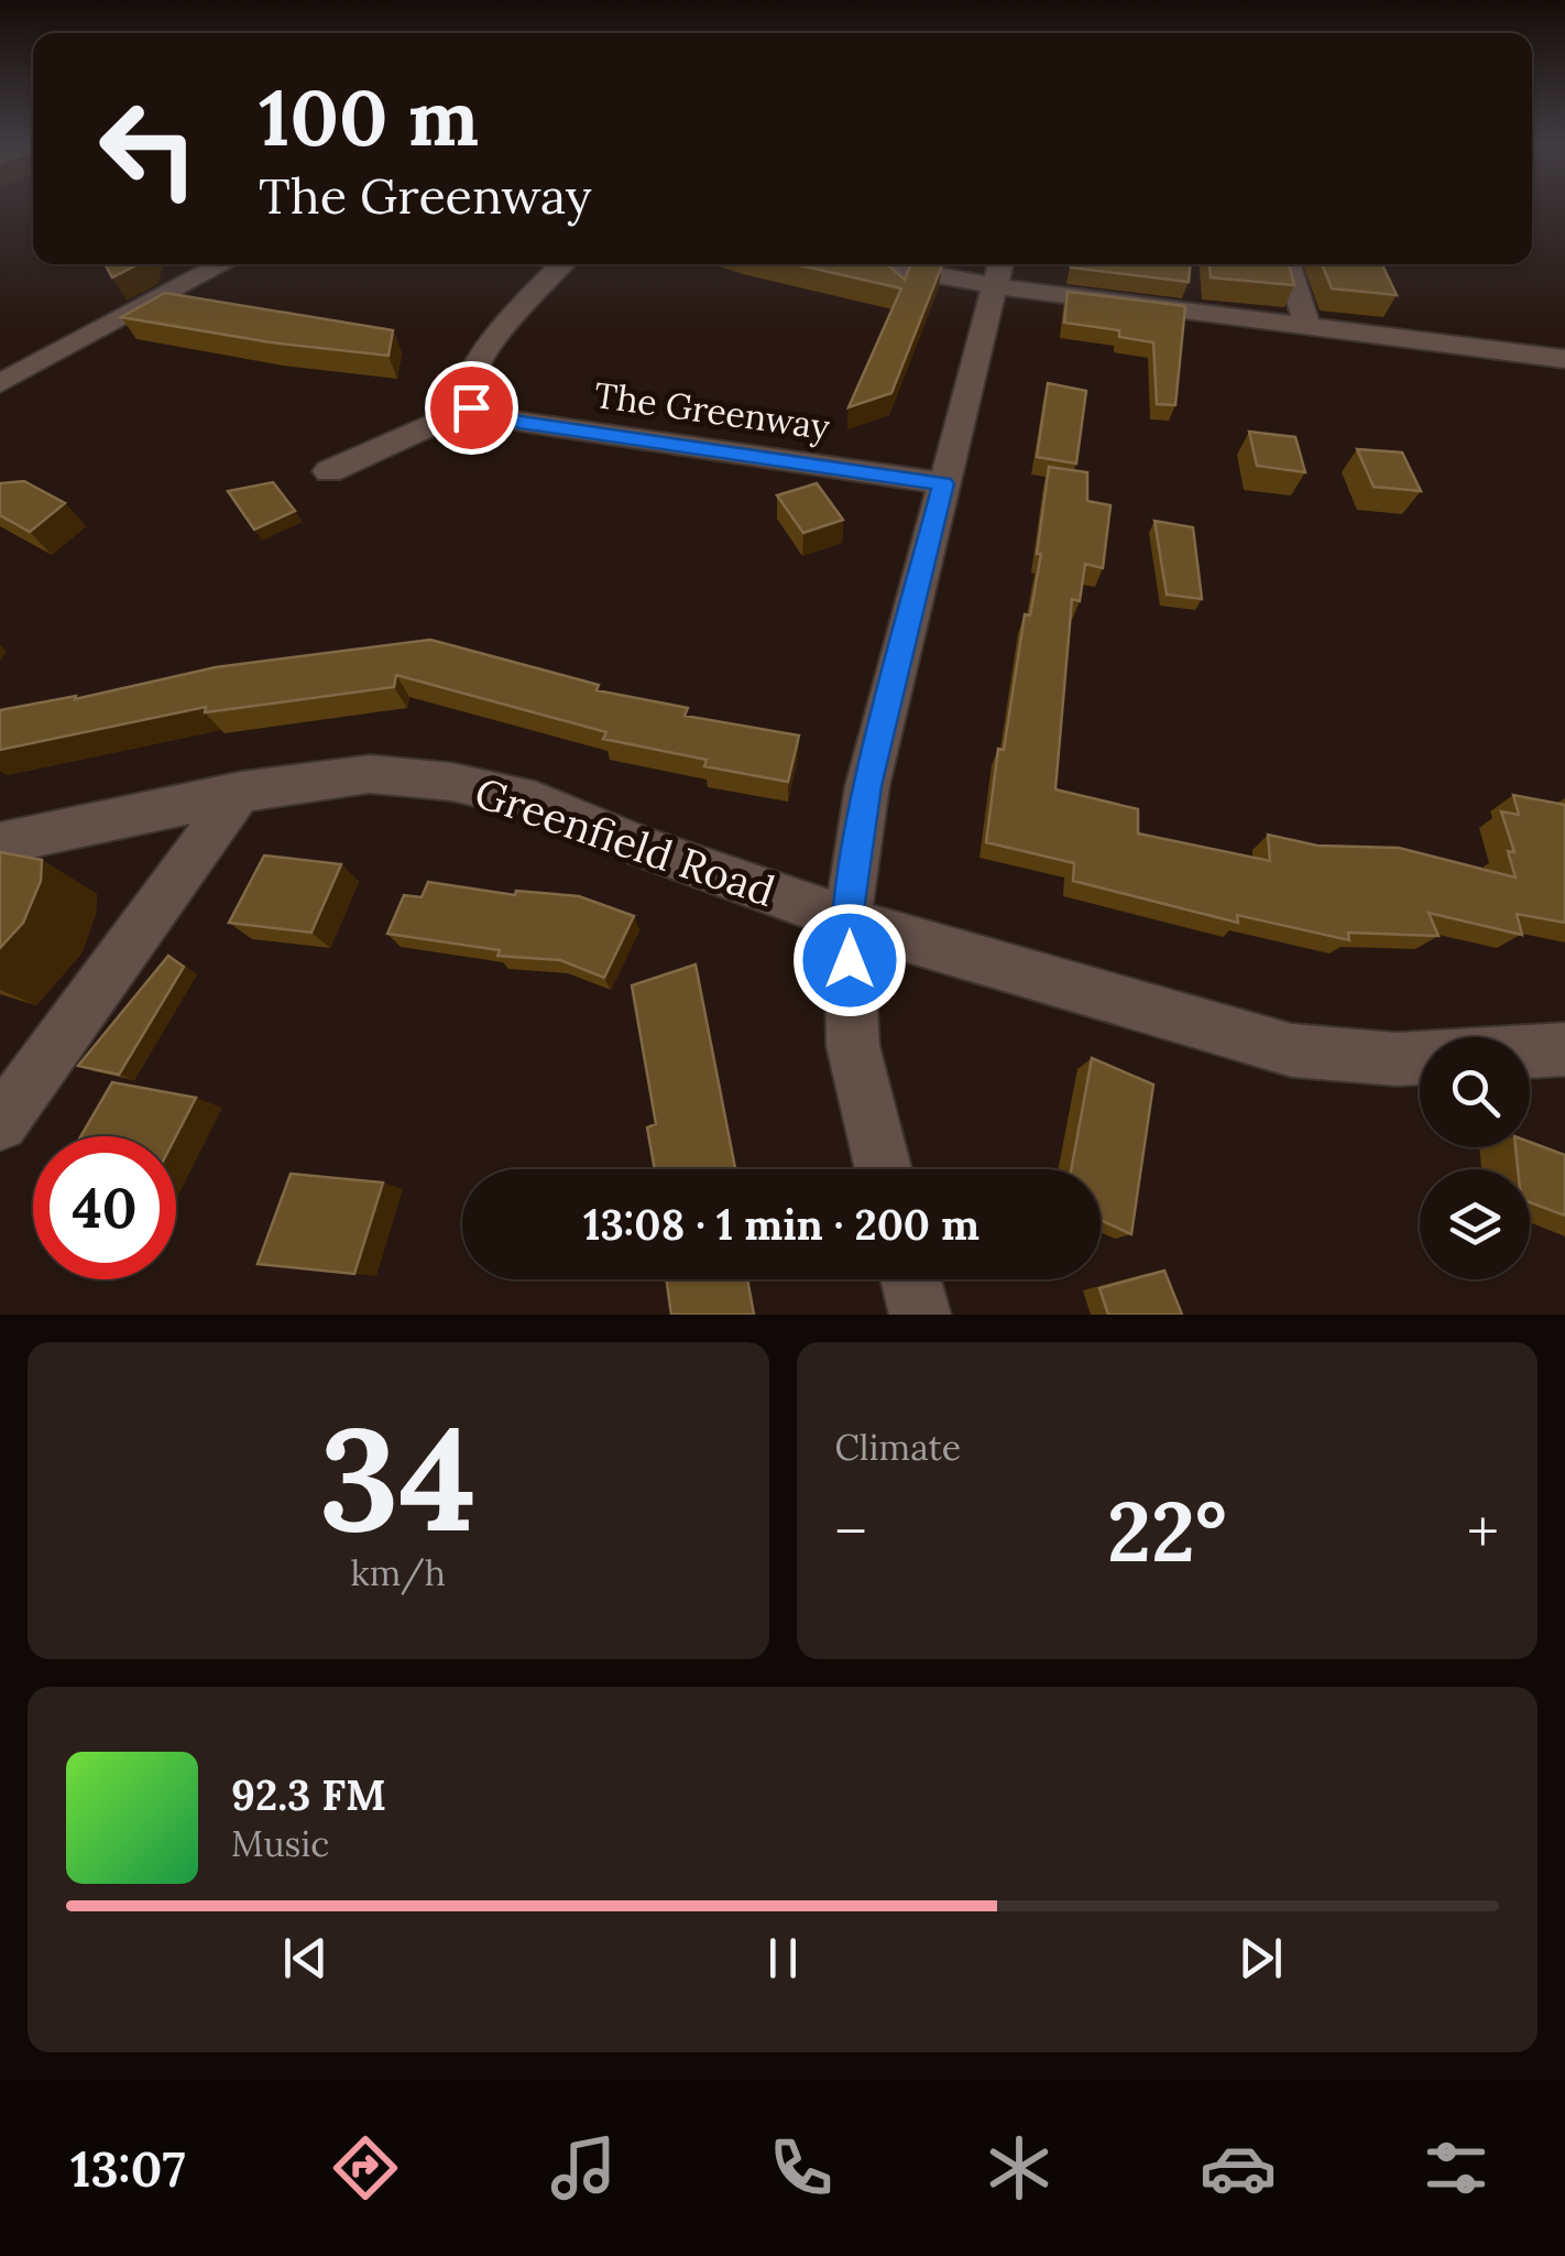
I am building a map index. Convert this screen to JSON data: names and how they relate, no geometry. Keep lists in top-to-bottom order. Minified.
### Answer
{"streets":{"street":["The Greenway","Greenfield Road"]},"page":{"turn":["100 m","The Greenway"],"limit":"40","trip":"13:08 · 1 min · 200 m","tile":[["34","km/h"],"Climate"],"heat":["−","22°","+"],"song":["92.3 FM","Music"],"tabs":"13:07"}}
